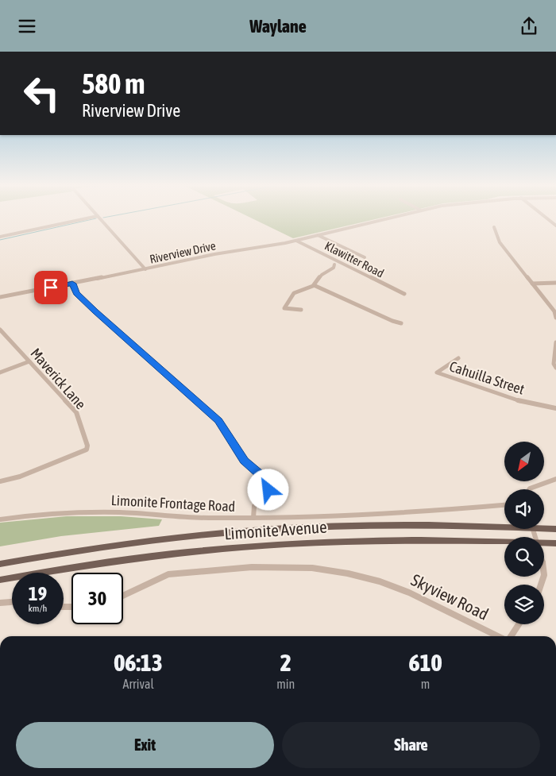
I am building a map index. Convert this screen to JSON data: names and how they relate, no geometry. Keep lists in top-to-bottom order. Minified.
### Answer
{"streets":{"main road":["Limonite Avenue"],"street":["Riverview Drive","Klawitter Road","Cahuilla Street","Maverick Lane","Limonite Frontage Road","Skyview Road"]},"crossings":[["Riverview Drive","Klawitter Road"]],"north":"bottom left","page":{"header":"Waylane","turn":["580 m","Riverview Drive"],"speed":"19 km/h","limit":"30","eta":["06:13","Arrival","2","min","610","m"],"buttons":["Exit","Share"]}}
